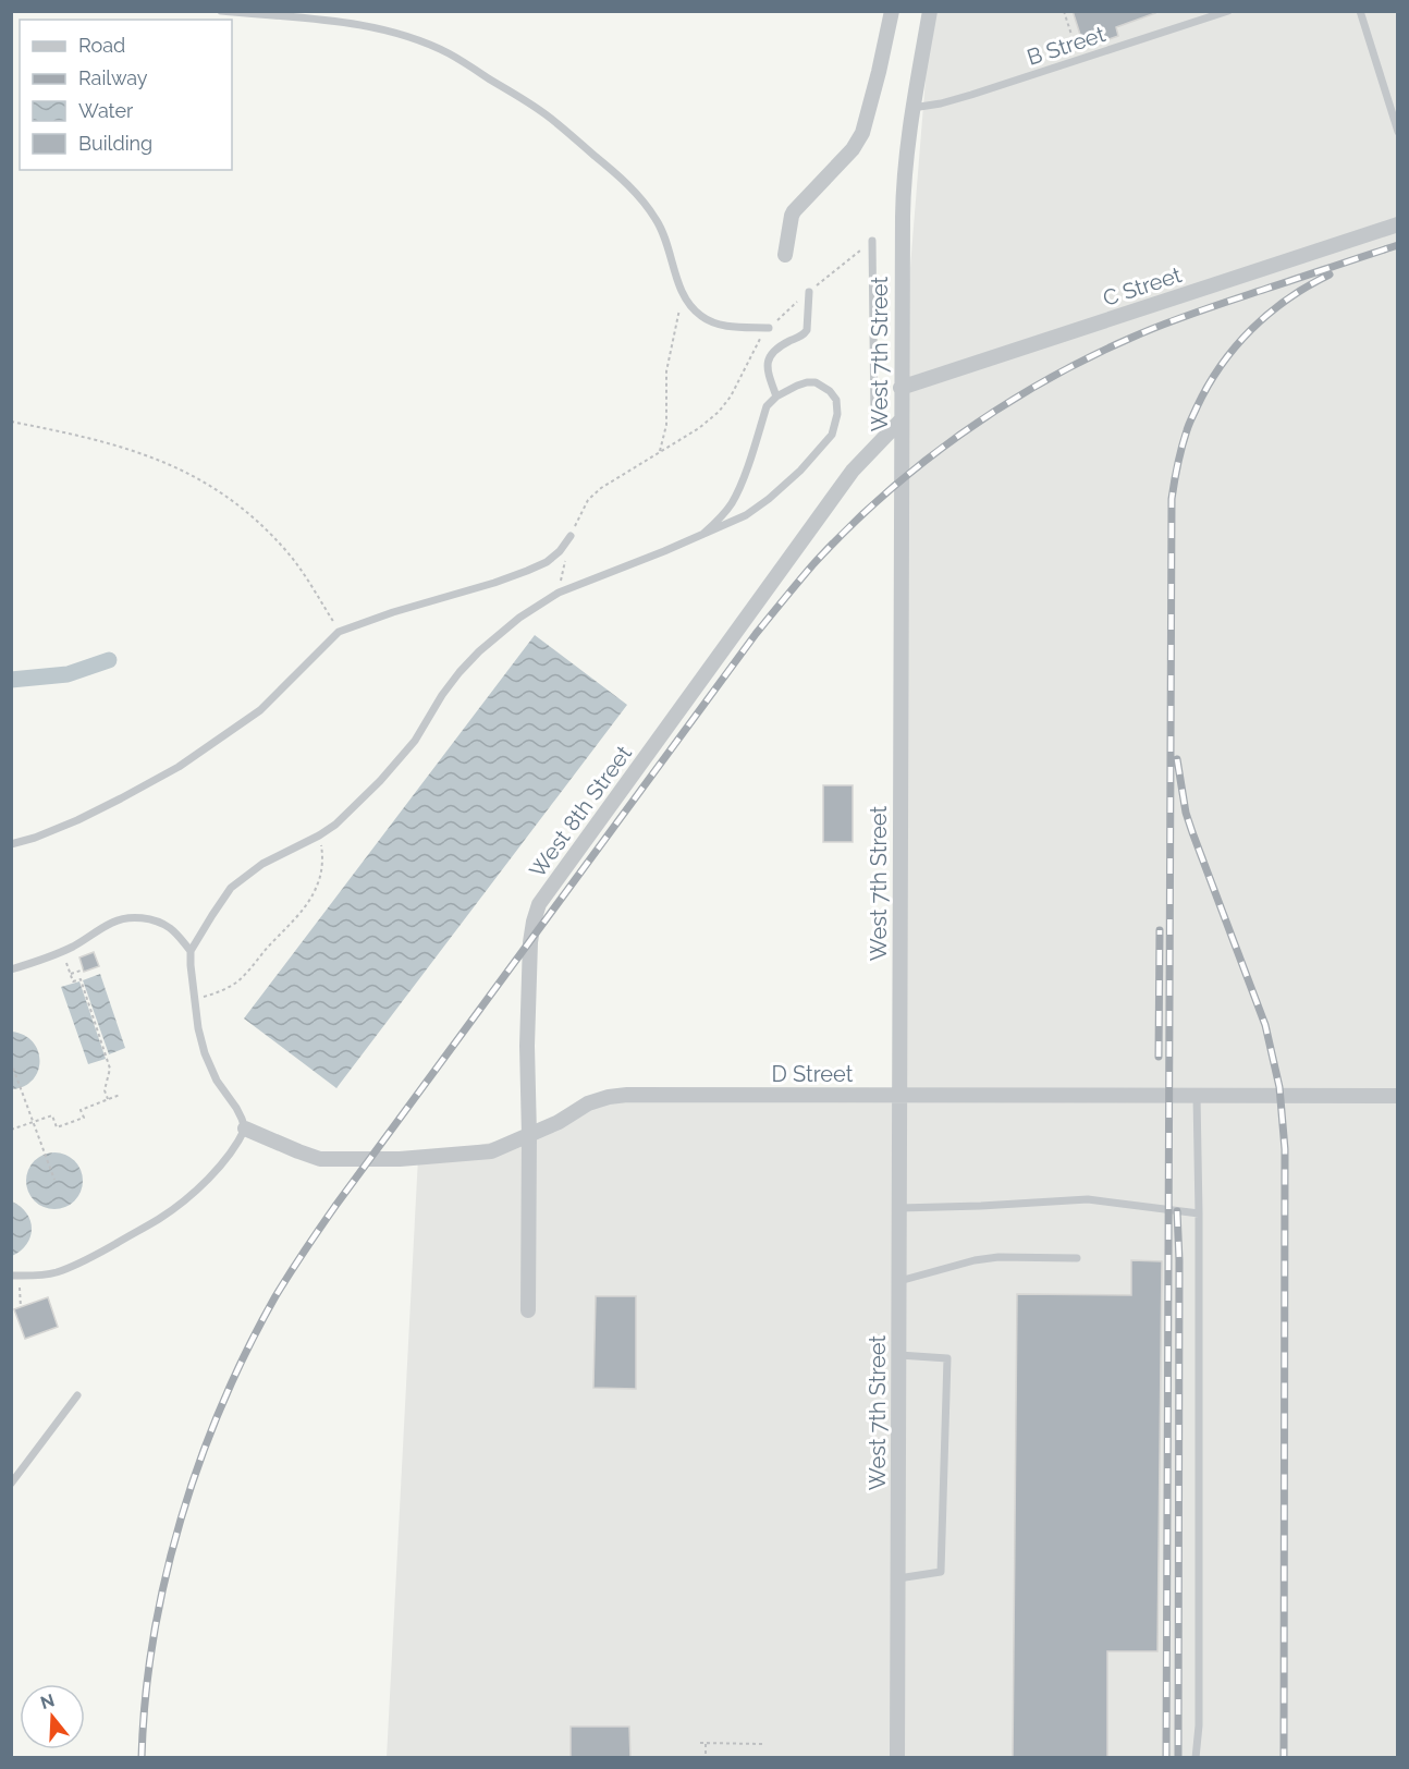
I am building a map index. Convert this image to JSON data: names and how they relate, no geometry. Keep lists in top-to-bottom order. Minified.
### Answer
{"streets":{"street":["C Street","West 7th Street","West 8th Street","D Street"],"lane":["B Street"]},"crossings":[["B Street","West 7th Street"],["C Street","West 7th Street"],["West 7th Street","West 8th Street"],["West 7th Street","D Street"],["West 8th Street","D Street"]],"legend":["Road","Railway","Water","Building"],"north":"top"}
